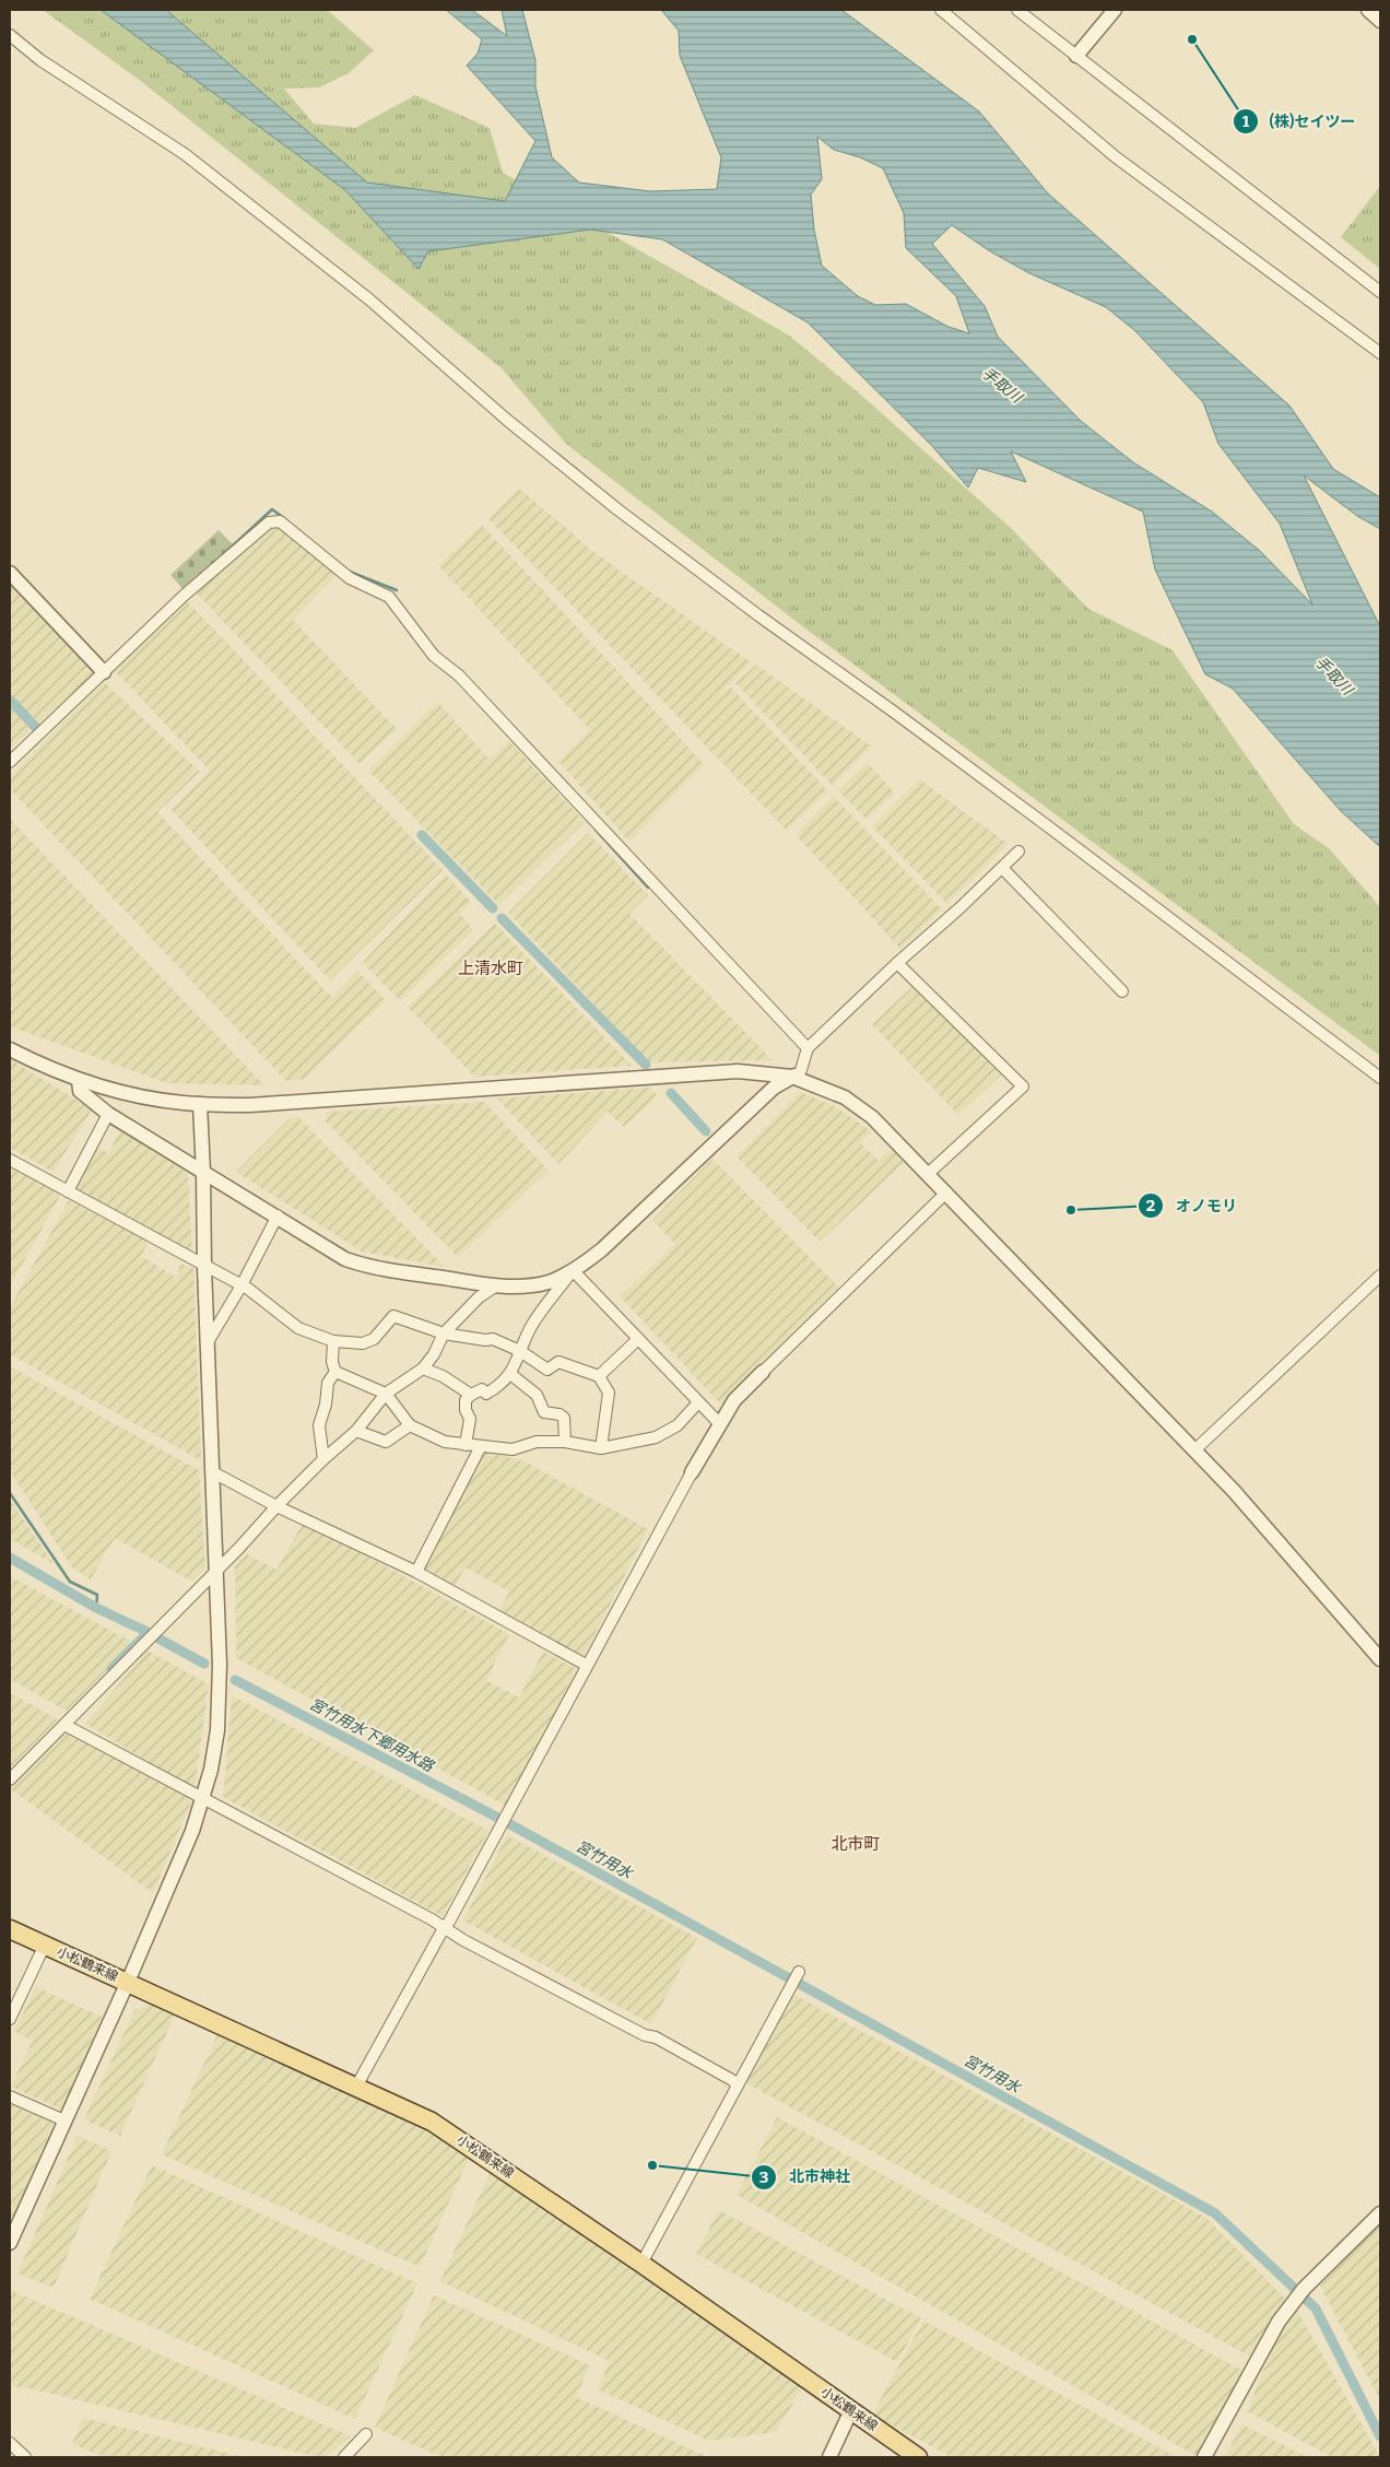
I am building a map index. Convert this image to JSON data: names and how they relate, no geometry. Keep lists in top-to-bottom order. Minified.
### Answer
{"streets":{"main road":["小松鶴来線"]},"districts":["上清水町","北市町"],"water":["手取川","宮竹用水下郷用水路","宮竹用水"],"places":["(株)セイツー","オノモリ","北市神社"]}
